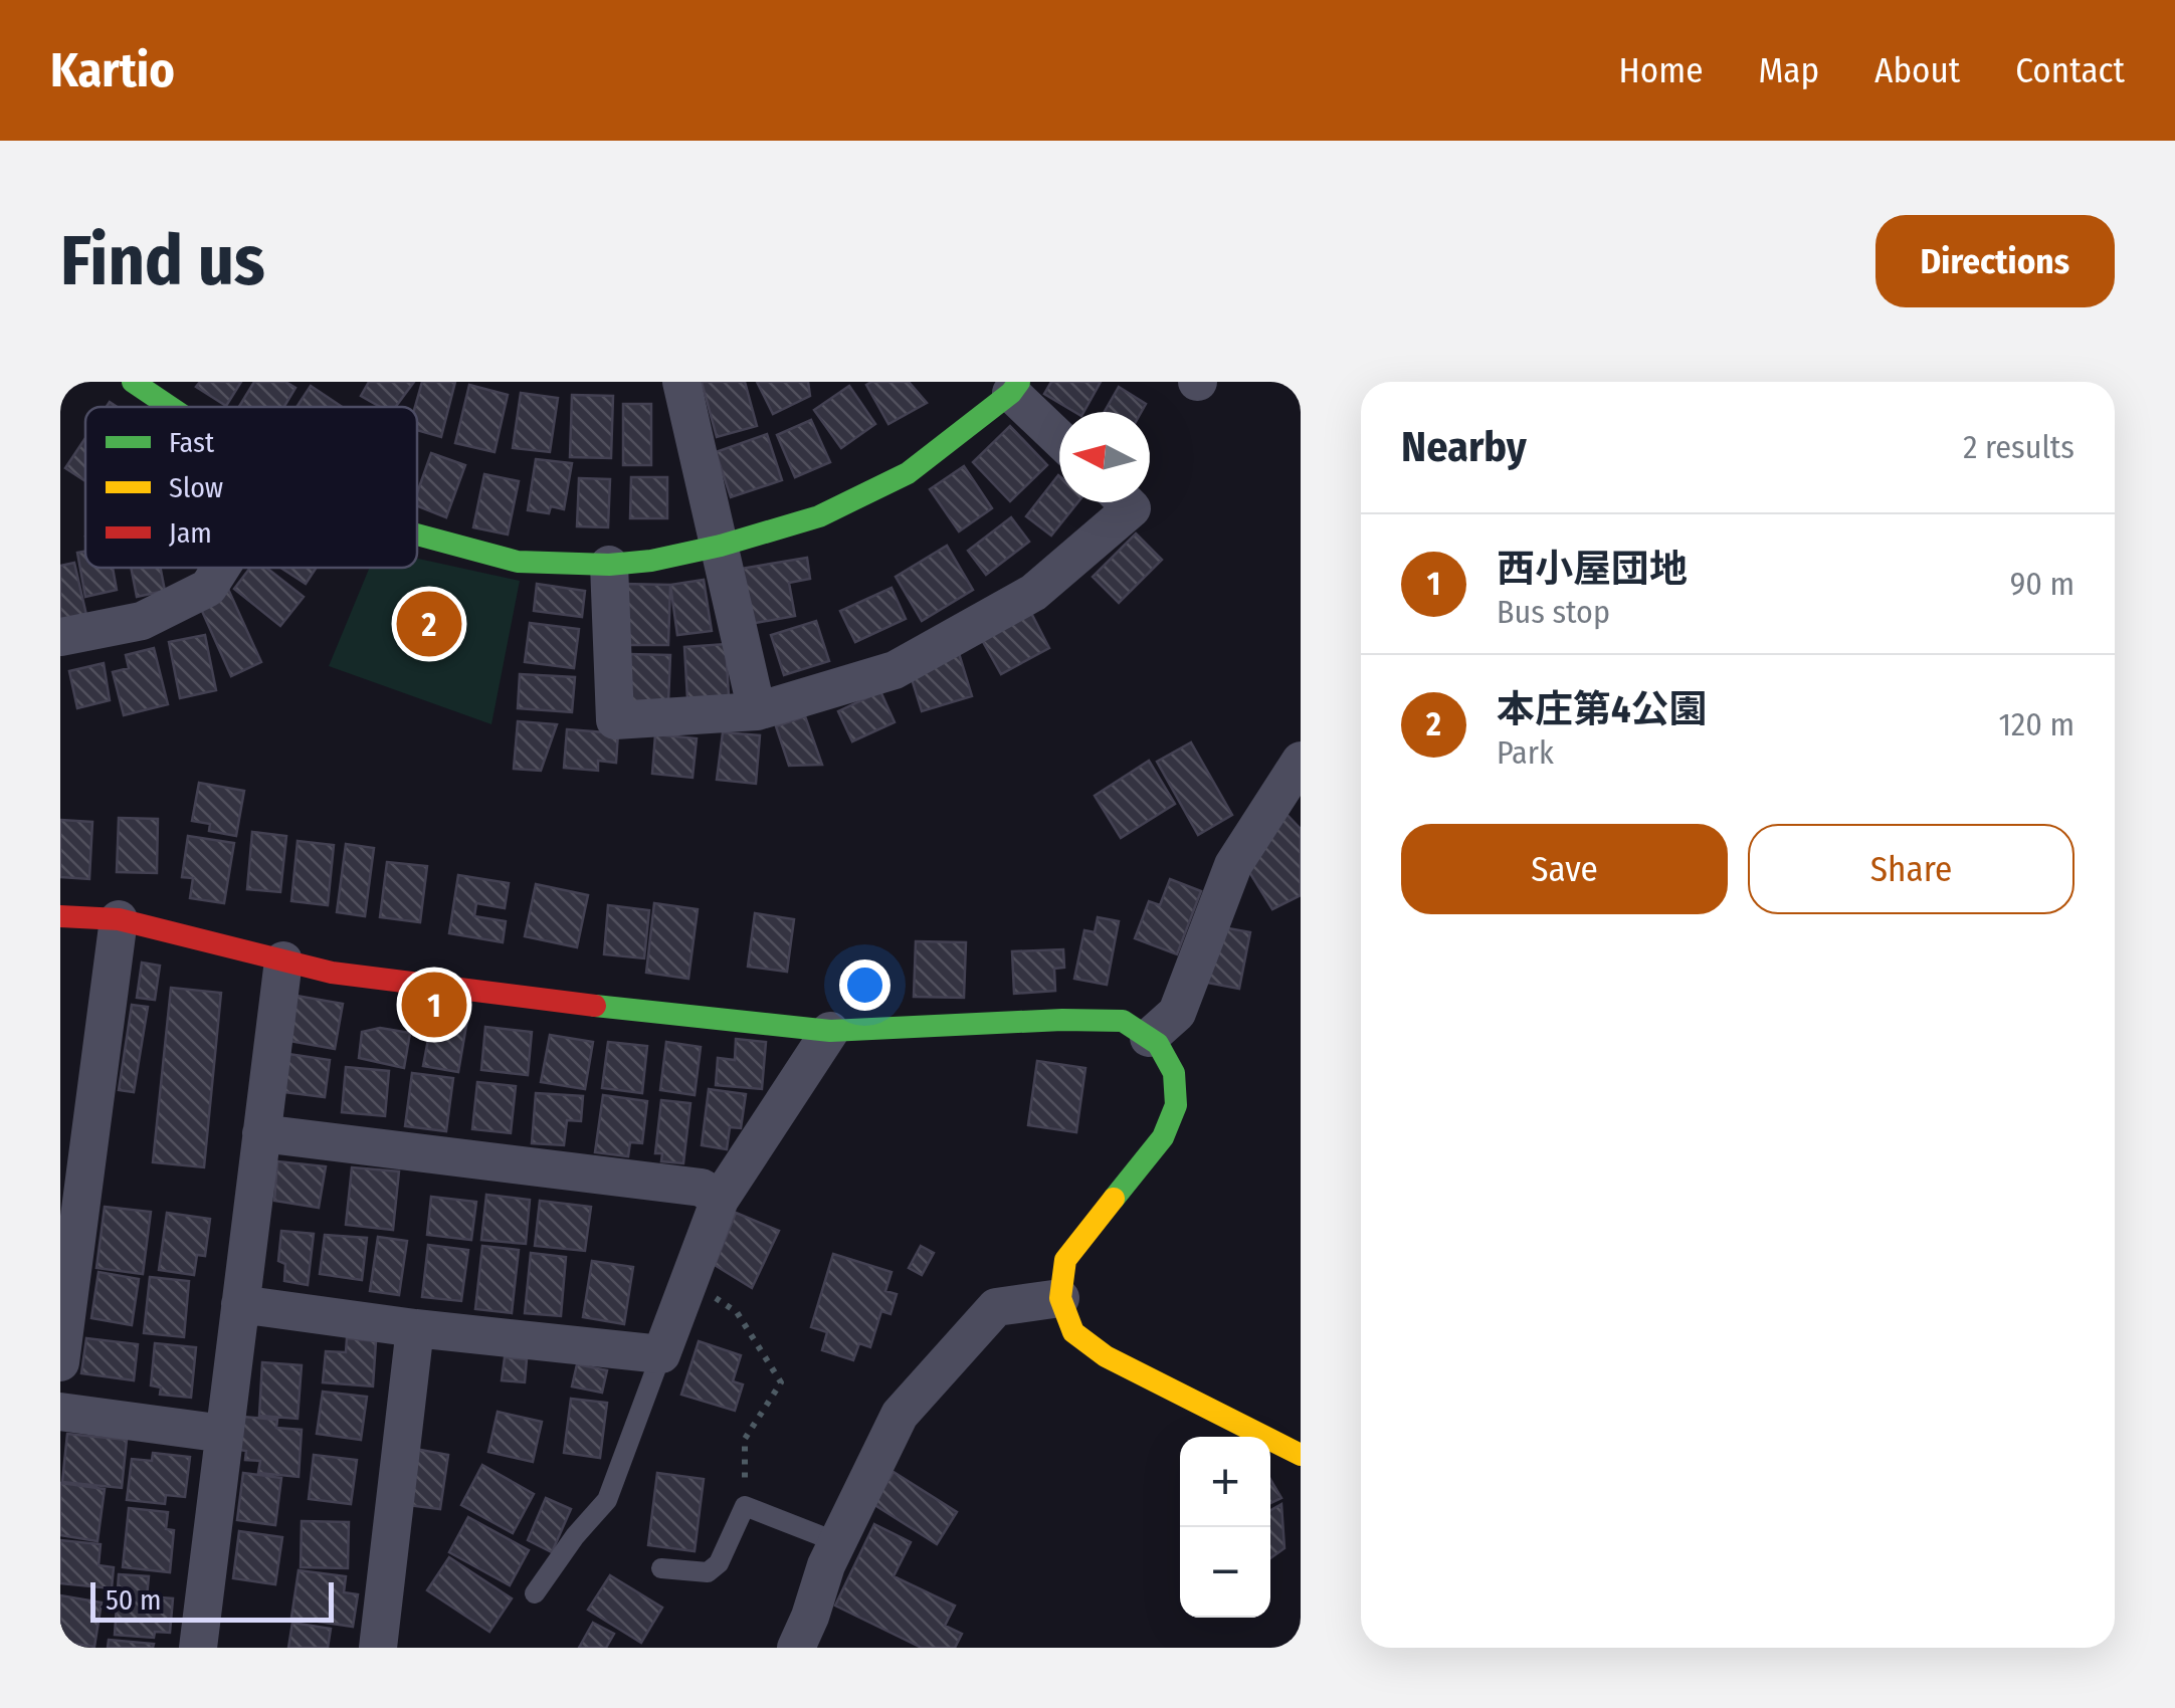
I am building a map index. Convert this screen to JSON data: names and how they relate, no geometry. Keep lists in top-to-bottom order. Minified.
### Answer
{"legend":["Fast","Slow","Jam"],"scale_bar":"50 m","north":"left","page":{"header":"Kartio","nav":["Home","Map","About","Contact"],"buttons":["Directions",["Save","Share"]],"title":"Find us","heading":["Nearby","2 results"],"list":[{"mark":"1","name":"西小屋団地","note":"Bus stop","value":"90 m"},{"mark":"2","name":"本庄第4公園","note":"Park","value":"120 m"}],"pins":["2","1"],"map_buttons":["+","−"],"scale":"50 m"}}
